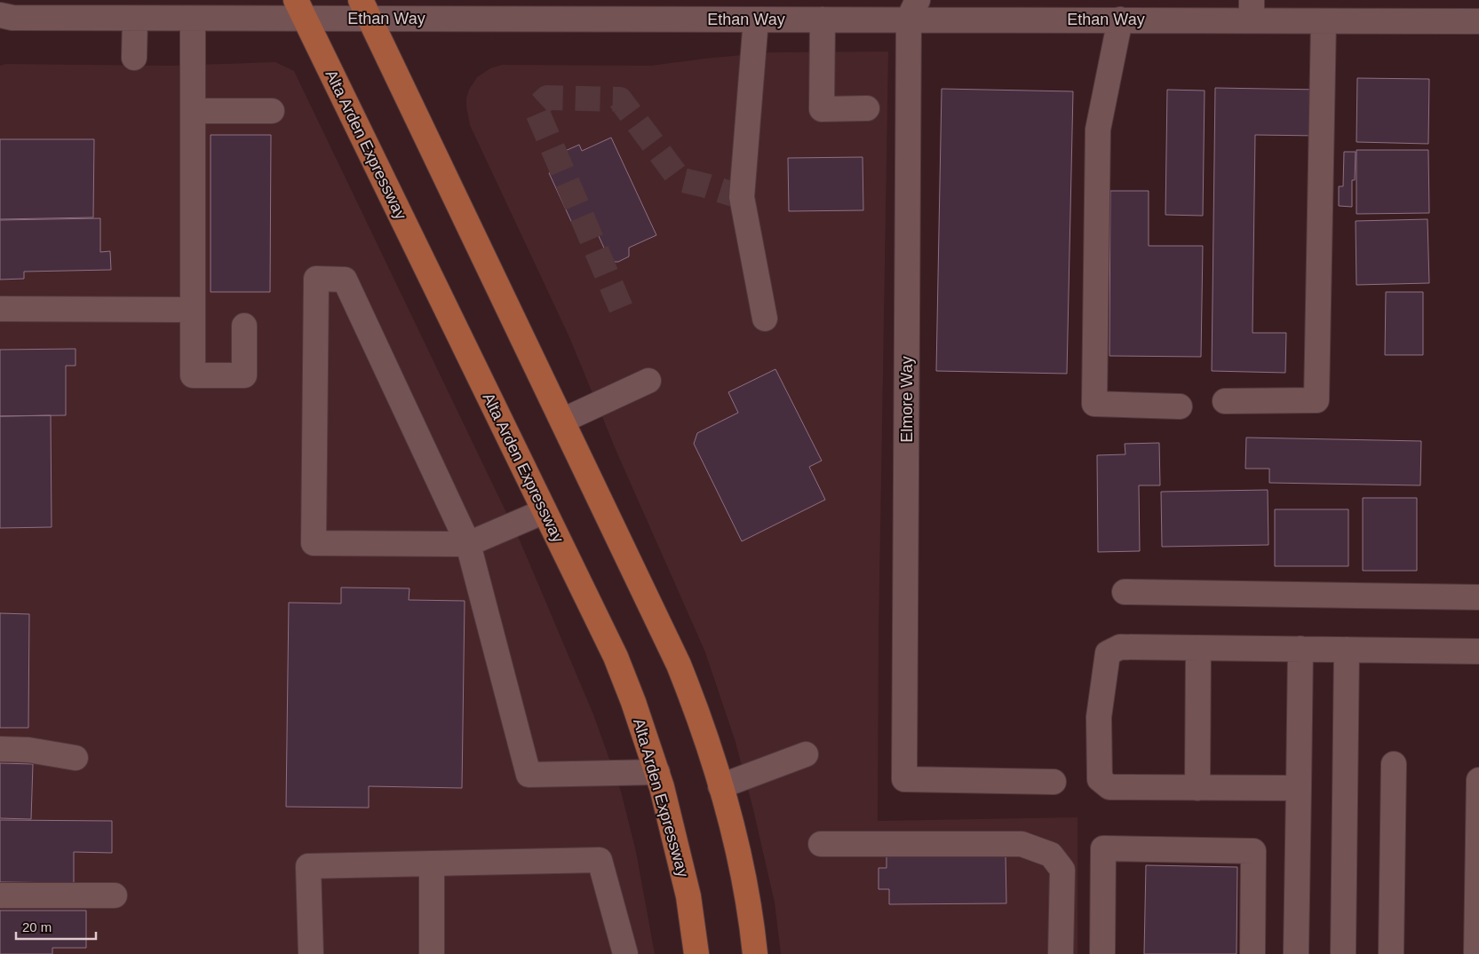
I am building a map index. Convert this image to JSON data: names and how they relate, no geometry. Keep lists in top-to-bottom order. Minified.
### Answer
{"streets":{"main road":["Alta Arden Expressway"],"street":["Ethan Way","Elmore Way"]},"crossings":[["Ethan Way","Alta Arden Expressway"],["Ethan Way","Elmore Way"]],"scale_bar":"20 m"}
